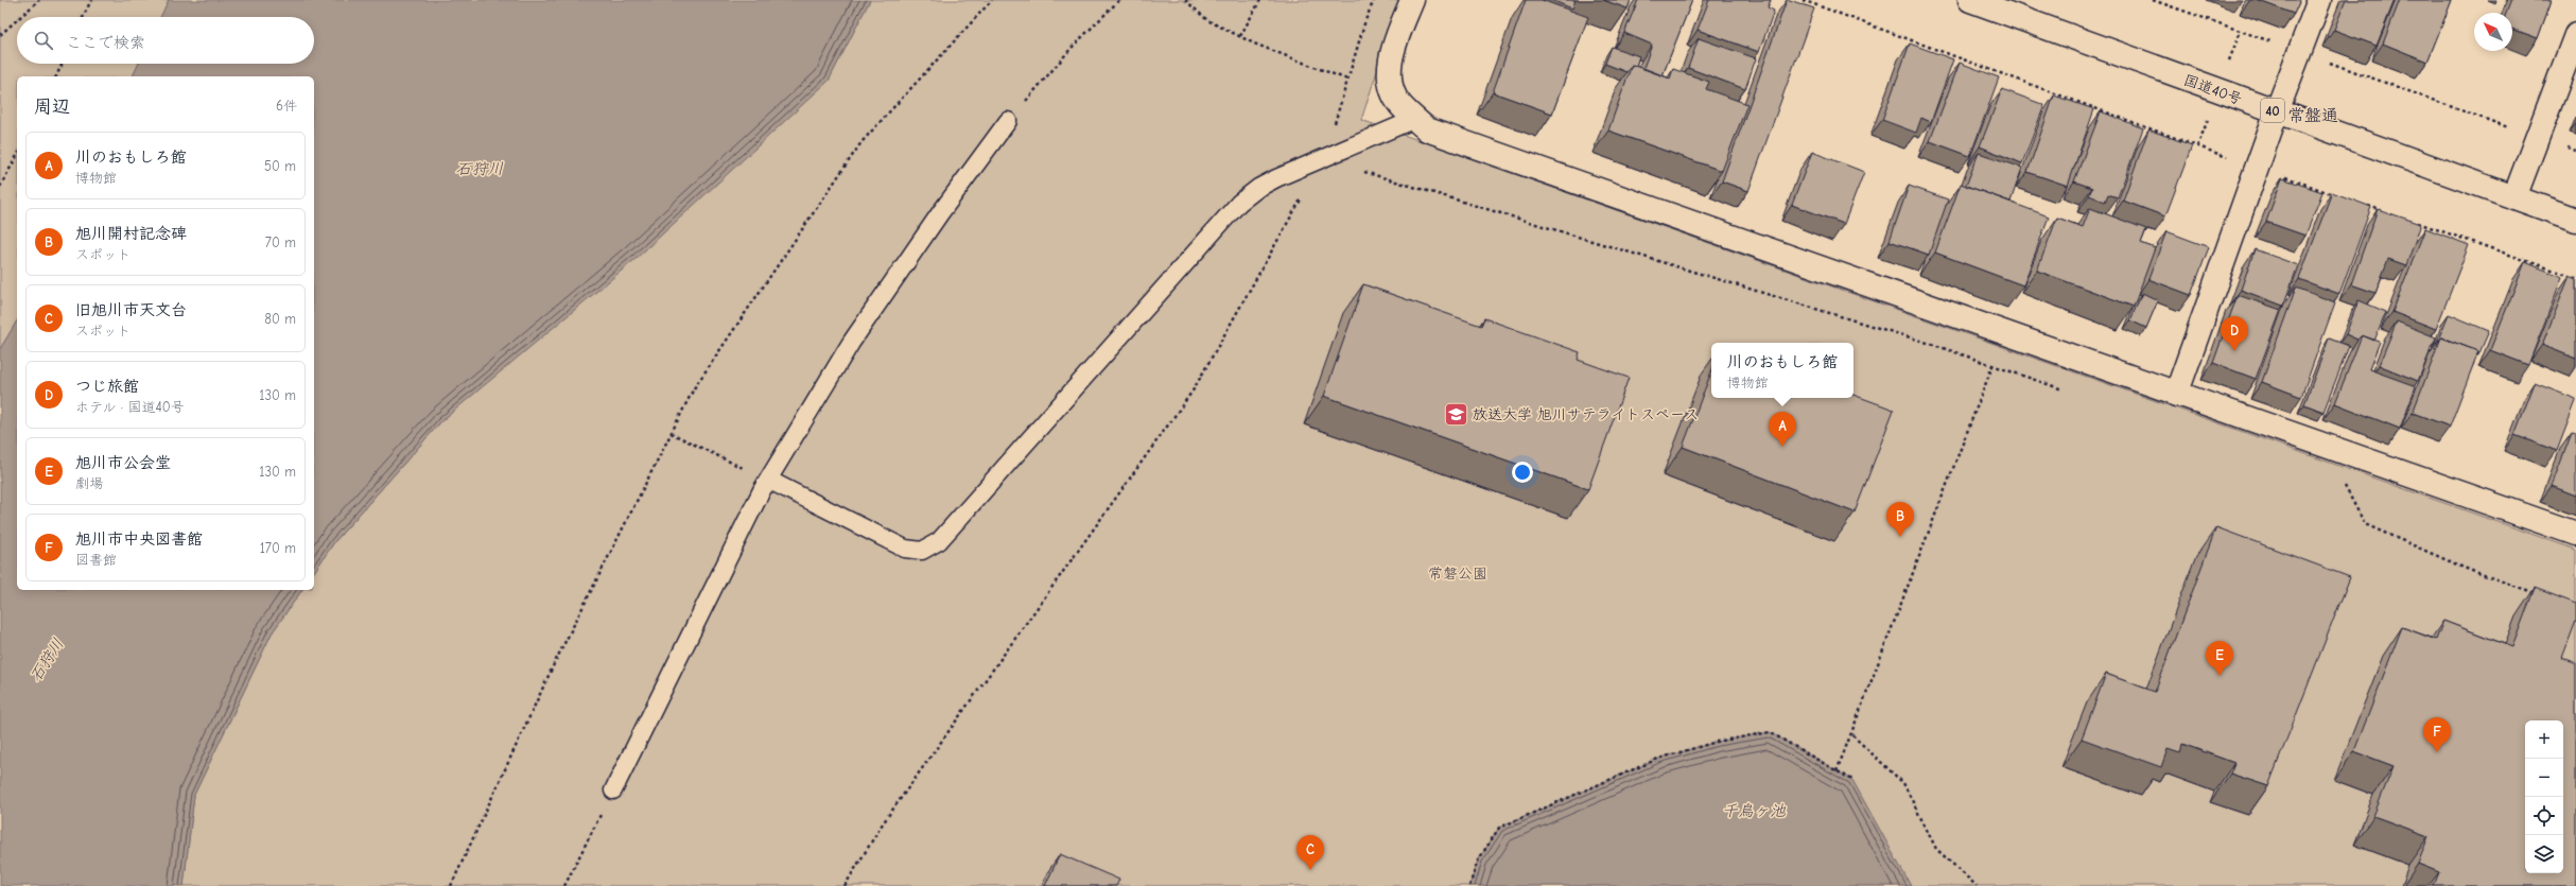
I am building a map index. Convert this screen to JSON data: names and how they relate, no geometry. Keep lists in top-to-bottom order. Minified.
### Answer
{"streets":{"main road":["国道40号","40"]},"districts":["常盤通"],"water":["石狩川","千鳥ヶ池"],"parks":["常磐公園"],"places":{"school or university":["放送大学 旭川サテライトスペース"]},"north":"top left","page":{"search":"ここで検索","heading":["周辺","6件"],"list":[{"mark":"A","name":"川のおもしろ館","note":"博物館","value":"50 m"},{"mark":"B","name":"旭川開村記念碑","note":"スポット","value":"70 m"},{"mark":"C","name":"旧旭川市天文台","note":"スポット","value":"80 m"},{"mark":"D","name":"つじ旅館","note":"ホテル · 国道40号","value":"130 m"},{"mark":"E","name":"旭川市公会堂","note":"劇場","value":"130 m"},{"mark":"F","name":"旭川市中央図書館","note":"図書館","value":"170 m"}],"pins":["D","A","B","E","F","C"],"popup":["川のおもしろ館","博物館"],"map_buttons":["+","−"]}}
